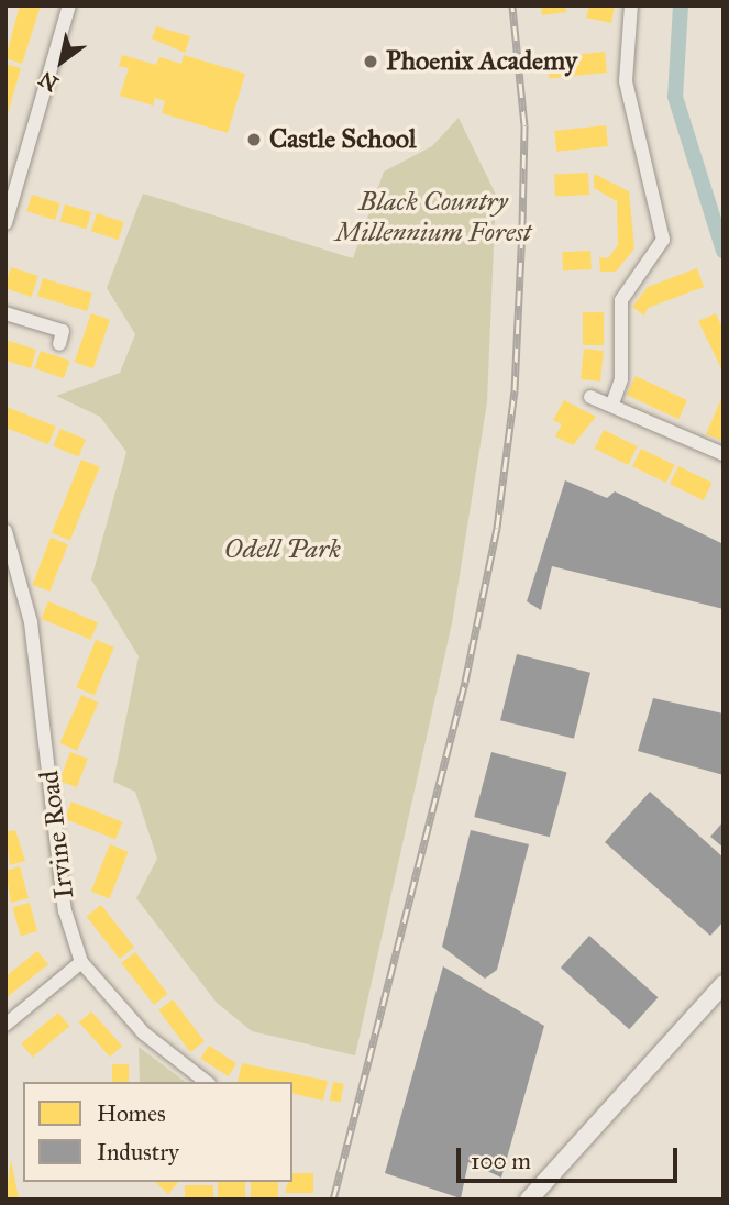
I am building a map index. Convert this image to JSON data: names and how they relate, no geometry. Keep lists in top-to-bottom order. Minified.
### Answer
{"streets":{"street":["Irvine Road"]},"parks":["Black Country Millennium Forest","Odell Park"],"places":["Phoenix Academy","Castle School"],"legend":["Homes","Industry"],"scale_bar":"100 m","north":"bottom left"}
